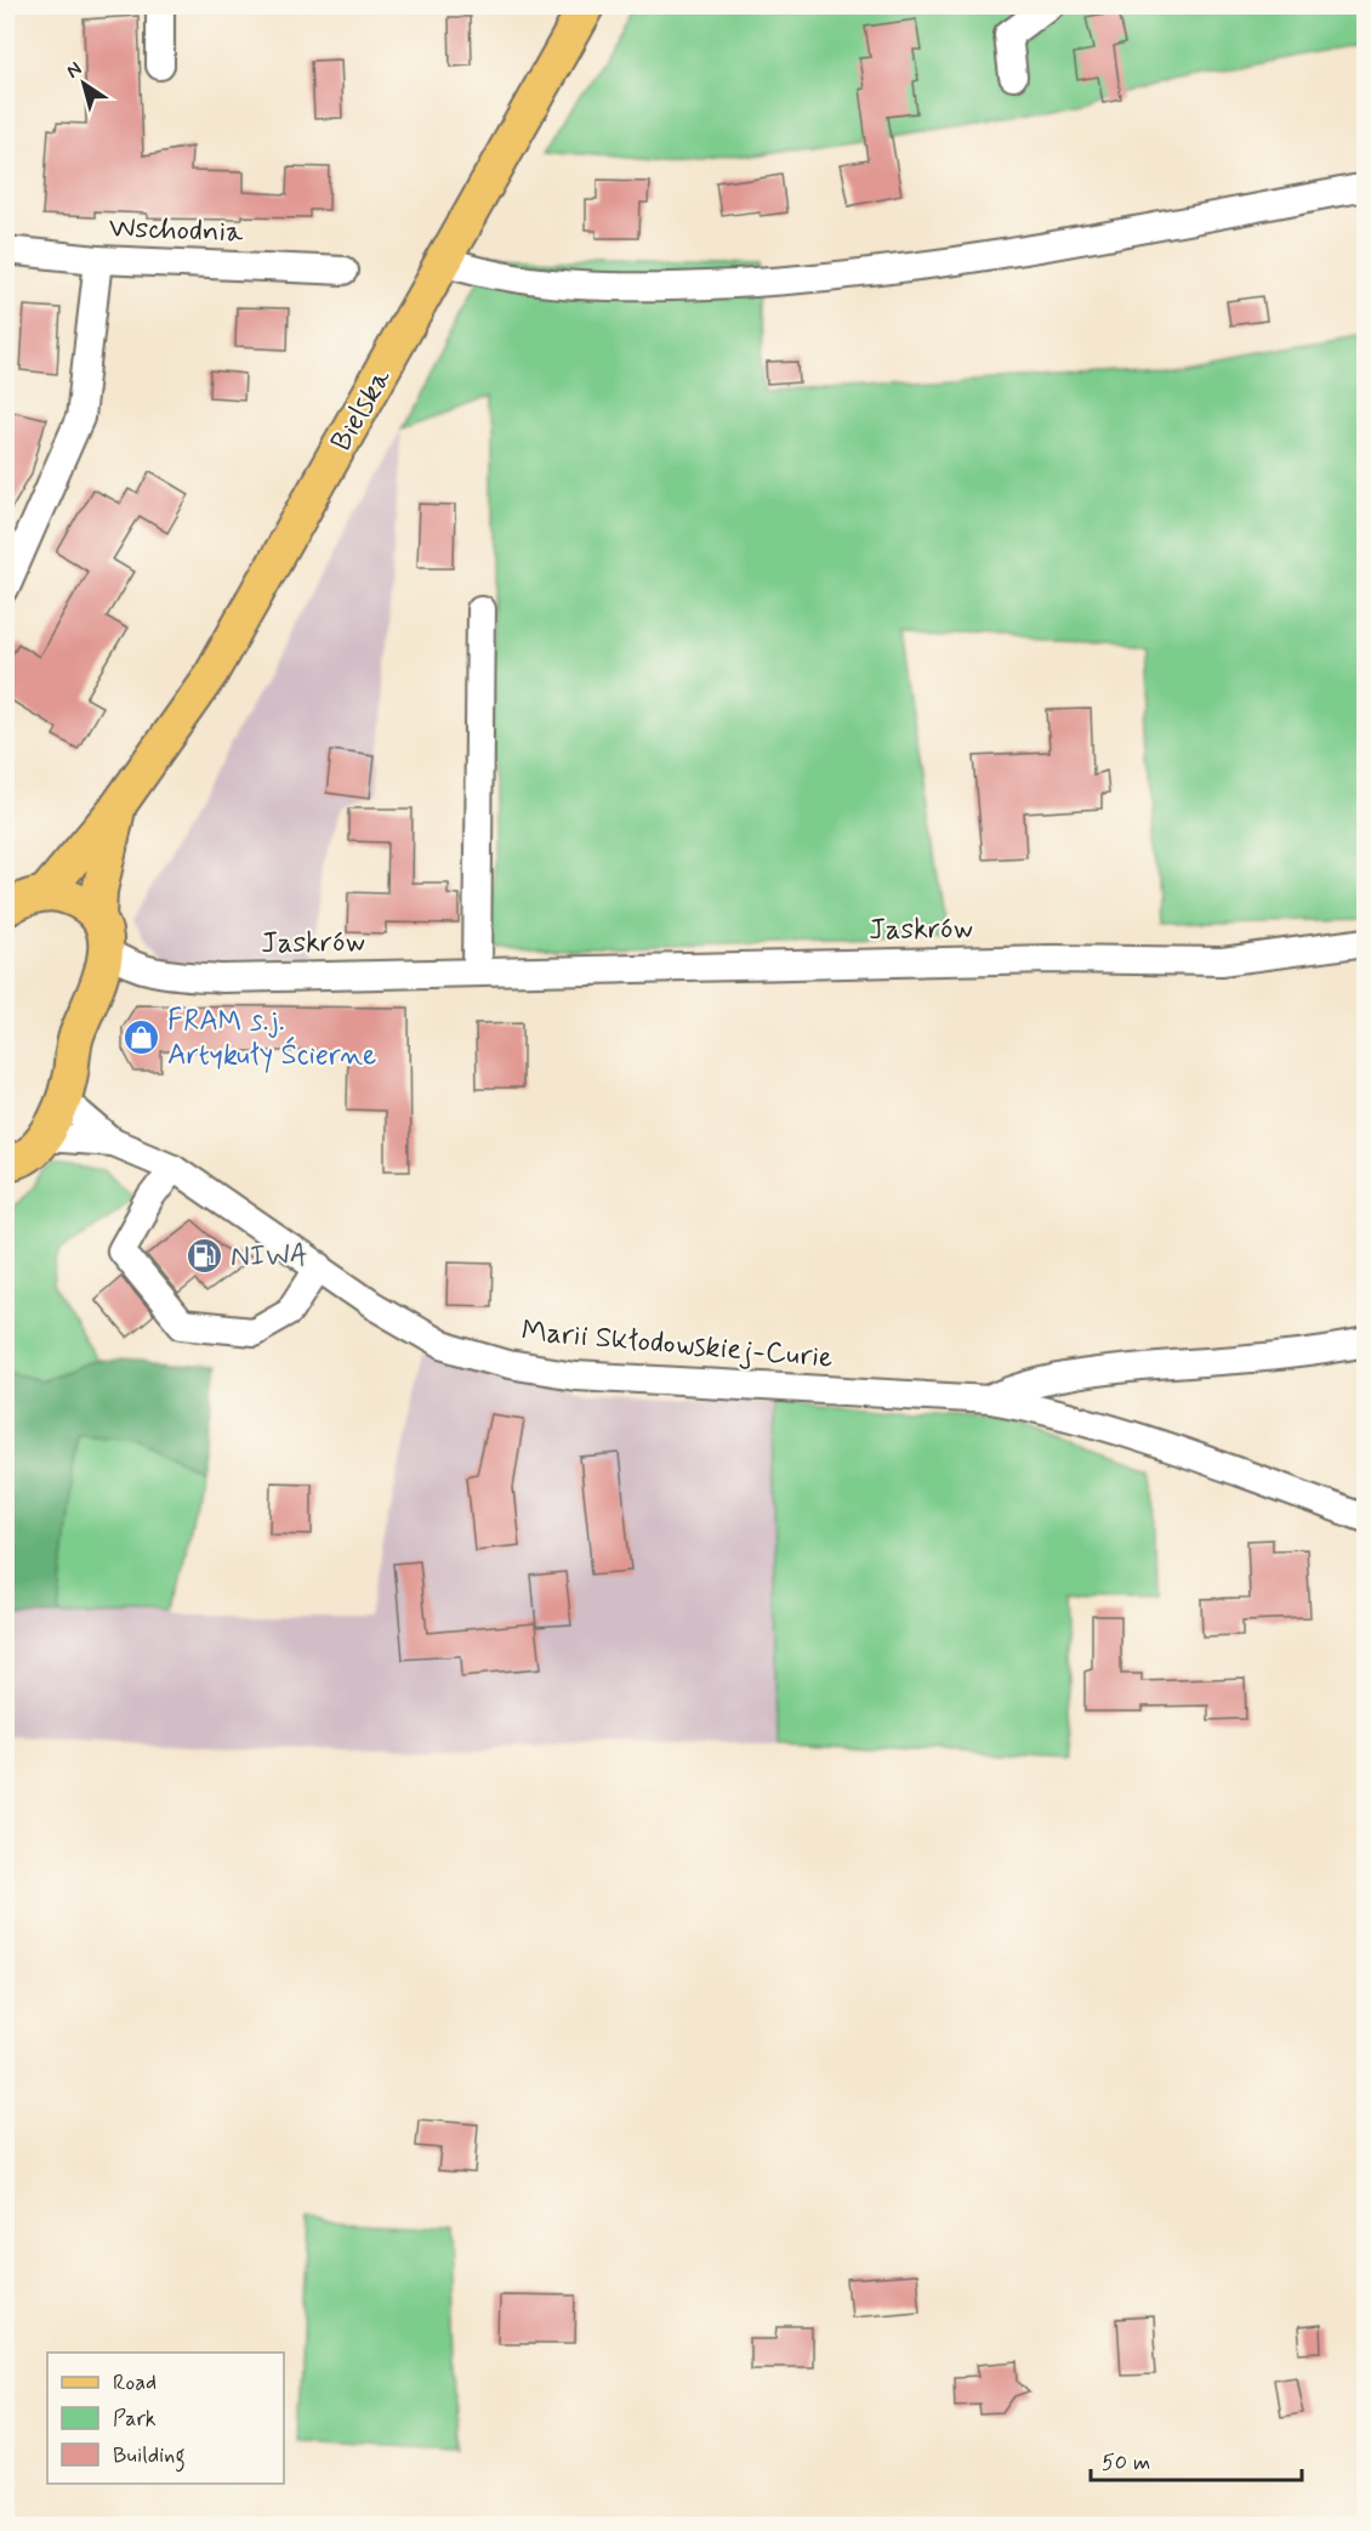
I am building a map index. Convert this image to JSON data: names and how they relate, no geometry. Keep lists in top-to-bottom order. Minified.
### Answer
{"streets":{"main road":["Bielska"],"street":["Wschodnia","Jaskrów","Marii Skłodowskiej-Curie"]},"crossings":[["Bielska","Jaskrów"],["Bielska","Marii Skłodowskiej-Curie"]],"places":{"shop":["FRAM s.j. Artykuły Ścierne"],"fuel station":["NIWA"]},"legend":["Road","Park","Building"],"scale_bar":"50 m","north":"top left"}
